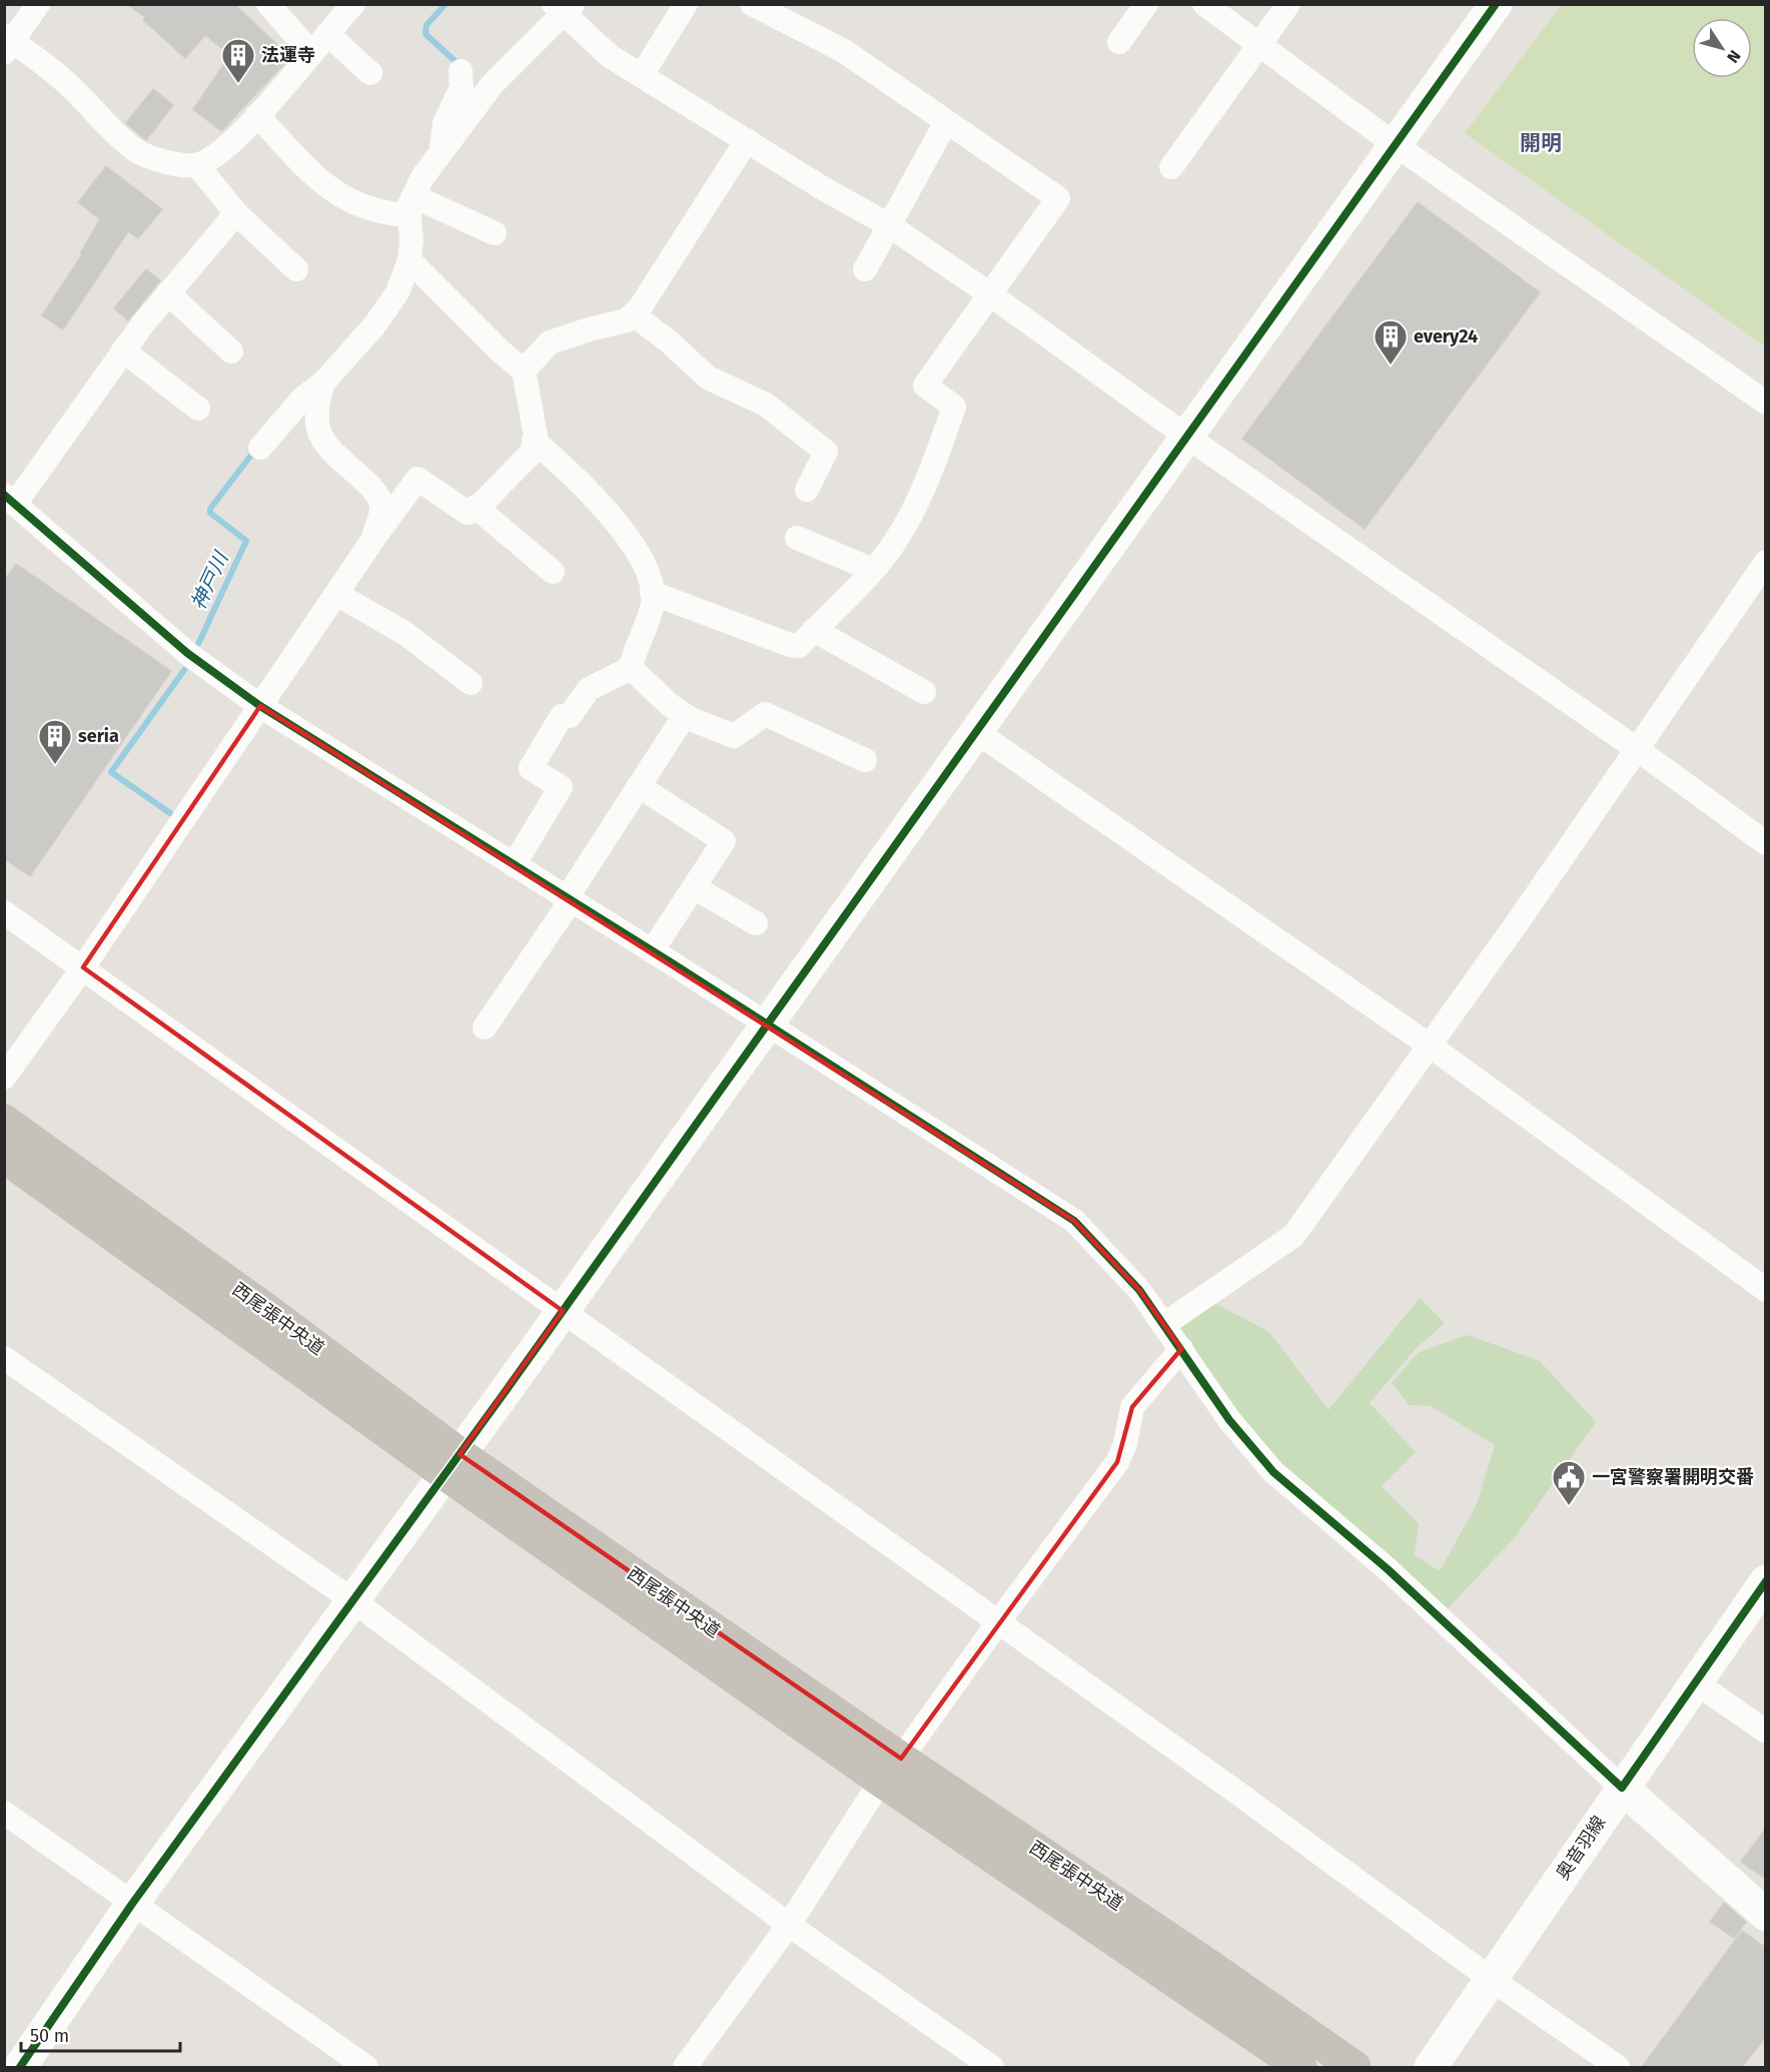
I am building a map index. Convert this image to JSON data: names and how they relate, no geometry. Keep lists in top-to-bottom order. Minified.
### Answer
{"streets":{"main road":["西尾張中央道"],"street":["奥音羽線"]},"districts":["開明"],"water":["神戸川"],"places":{"building":["法運寺","every24","seria"],"public building":["一宮警察署開明交番"]},"scale_bar":"50 m","north":"bottom right"}
